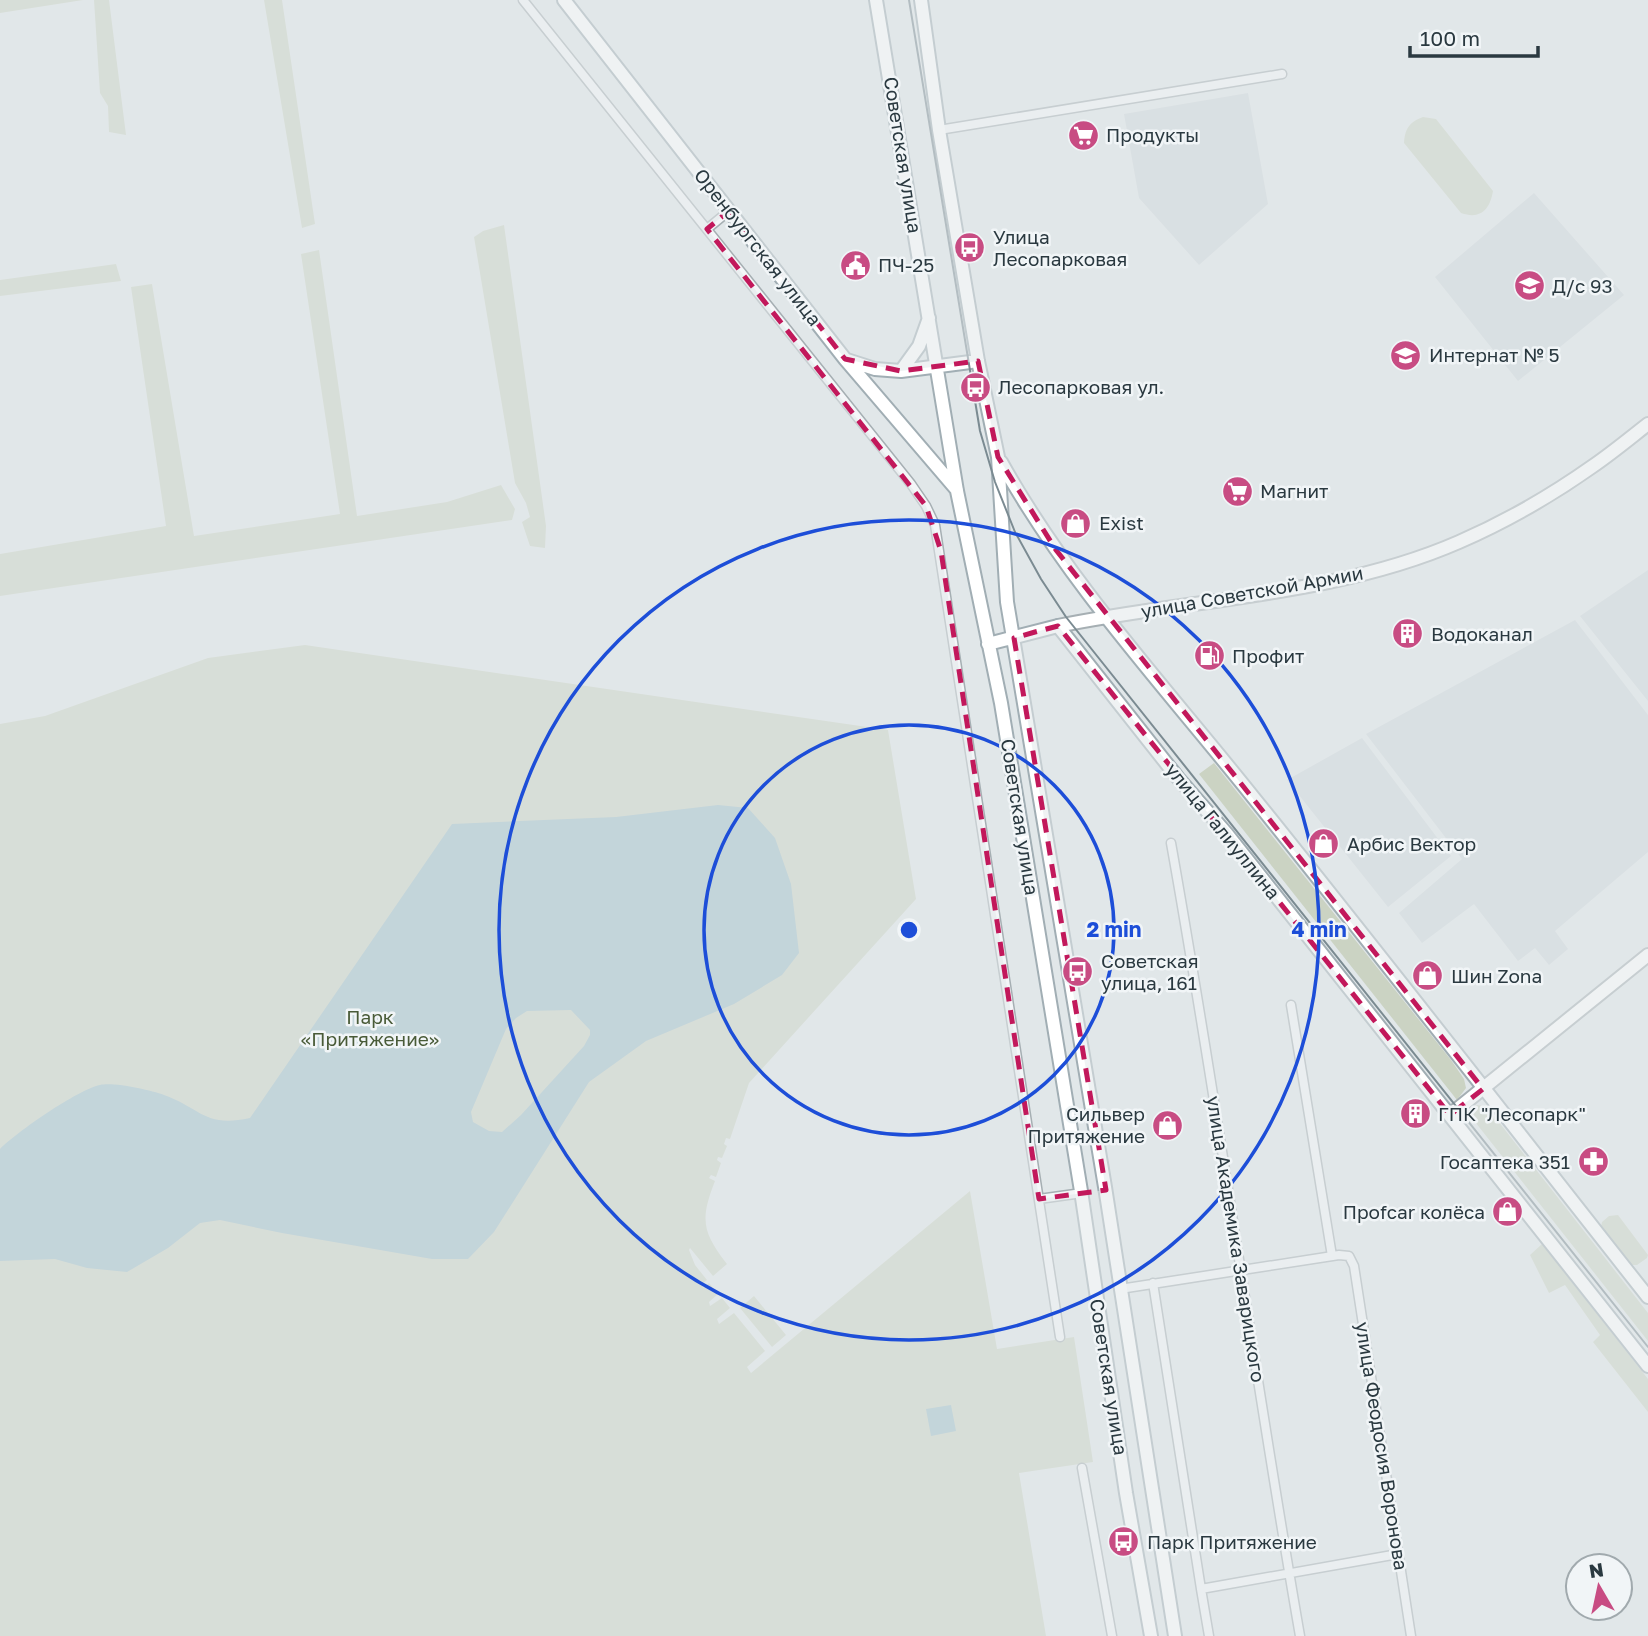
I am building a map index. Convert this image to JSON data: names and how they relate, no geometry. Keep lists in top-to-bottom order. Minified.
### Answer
{"streets":{"main road":["Советская улица","Оренбургская улица","улица Советской Армии","улица Галиуллина"],"street":["улица Академика Заварицкого","улица Феодосия Воронова"]},"crossings":[["Советская улица","Оренбургская улица"],["Советская улица","улица Советской Армии"],["улица Советской Армии","улица Галиуллина"]],"parks":["Парк «Притяжение»"],"places":{"supermarket":["Продукты","Магнит"],"bus stop":["Улица Лесопарковая","Лесопарковая ул.","Советская улица, 161","Парк Притяжение"],"public building":["ПЧ-25"],"school or university":["Д/с 93","Интернат № 5"],"shop":["Exist","Арбис Вектор","Шин Zona","Сильвер Притяжение","Проfcar колёса"],"building":["Водоканал","ГПК \"Лесопарк\""],"fuel station":["Профит"],"pharmacy":["Госаптека 351"]},"scale_bar":"100 m","north":"top","rings":["2 min","4 min"]}
